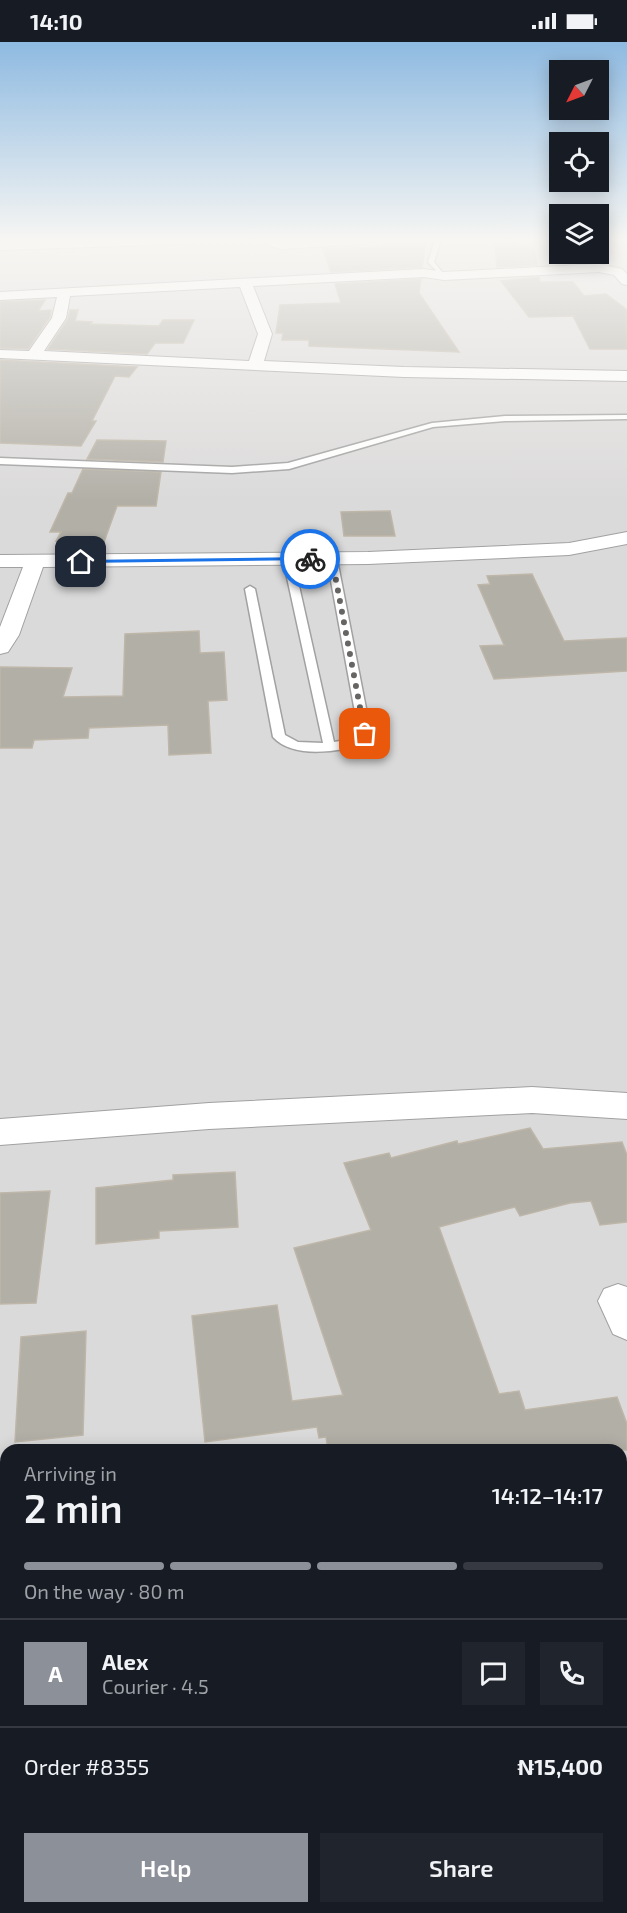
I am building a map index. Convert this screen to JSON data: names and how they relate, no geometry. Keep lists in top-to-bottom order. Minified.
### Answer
{"north":"bottom left","page":{"status":"14:10","heading":["2 min","Arriving in","14:12–14:17"],"panel":["Alex","Courier · 4.5","Order #8355","₦15,400"],"bar":"On the way · 80 m","round":"A","buttons":["Help","Share"]}}
